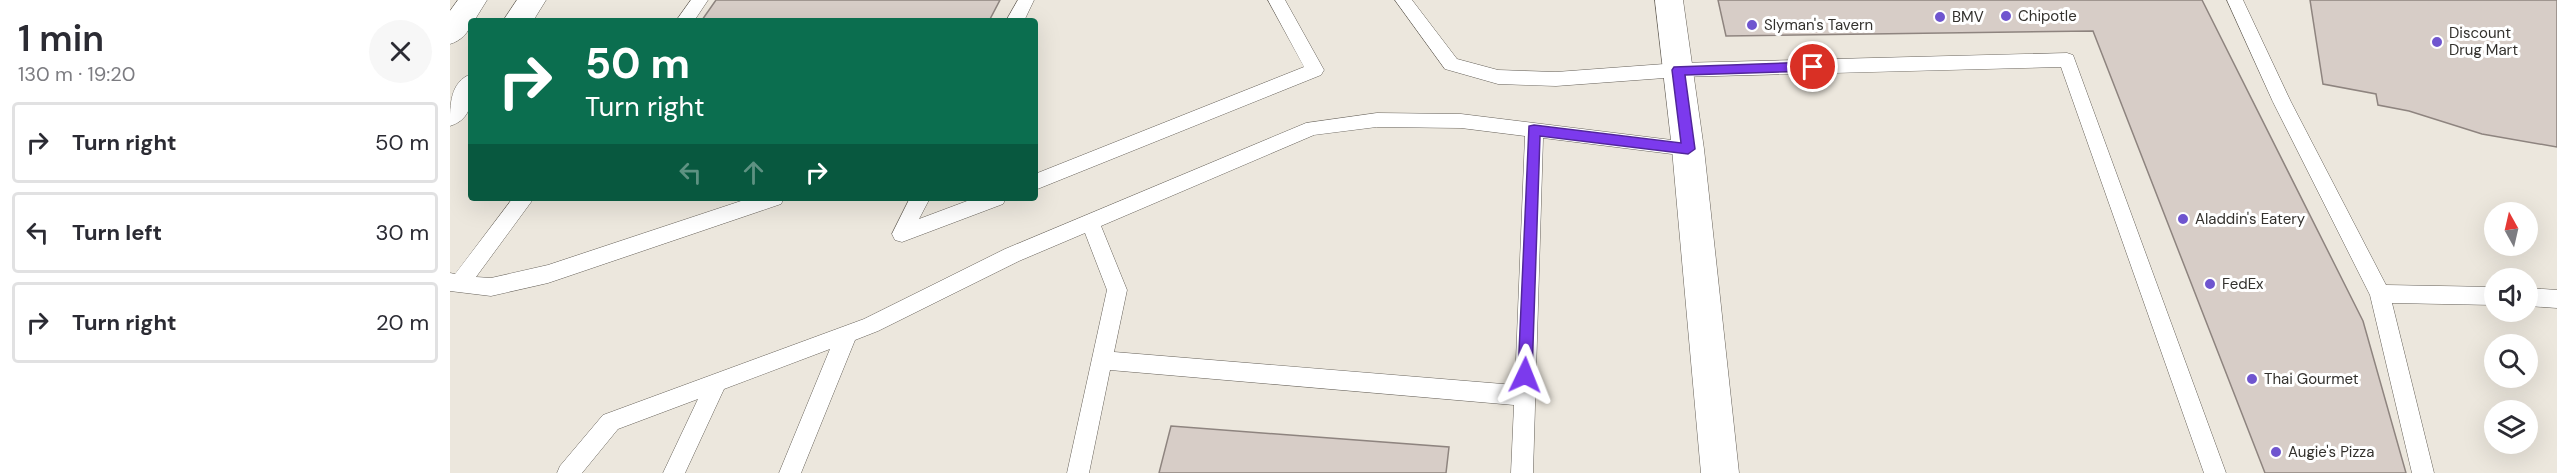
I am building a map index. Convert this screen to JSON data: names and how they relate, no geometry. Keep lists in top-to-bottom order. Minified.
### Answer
{"places":["Chipotle","BMV","Slyman's Tavern","Discount Drug Mart","Aladdin's Eatery","FedEx","Thai Gourmet","Augie's Pizza"],"north":"top","page":{"heading":["1 min","130 m · 19:20"],"turn":["50 m","Turn right"],"list":[{"name":"Turn right","value":"50 m"},{"name":"Turn left","value":"30 m"},{"name":"Turn right","value":"20 m"}]}}
